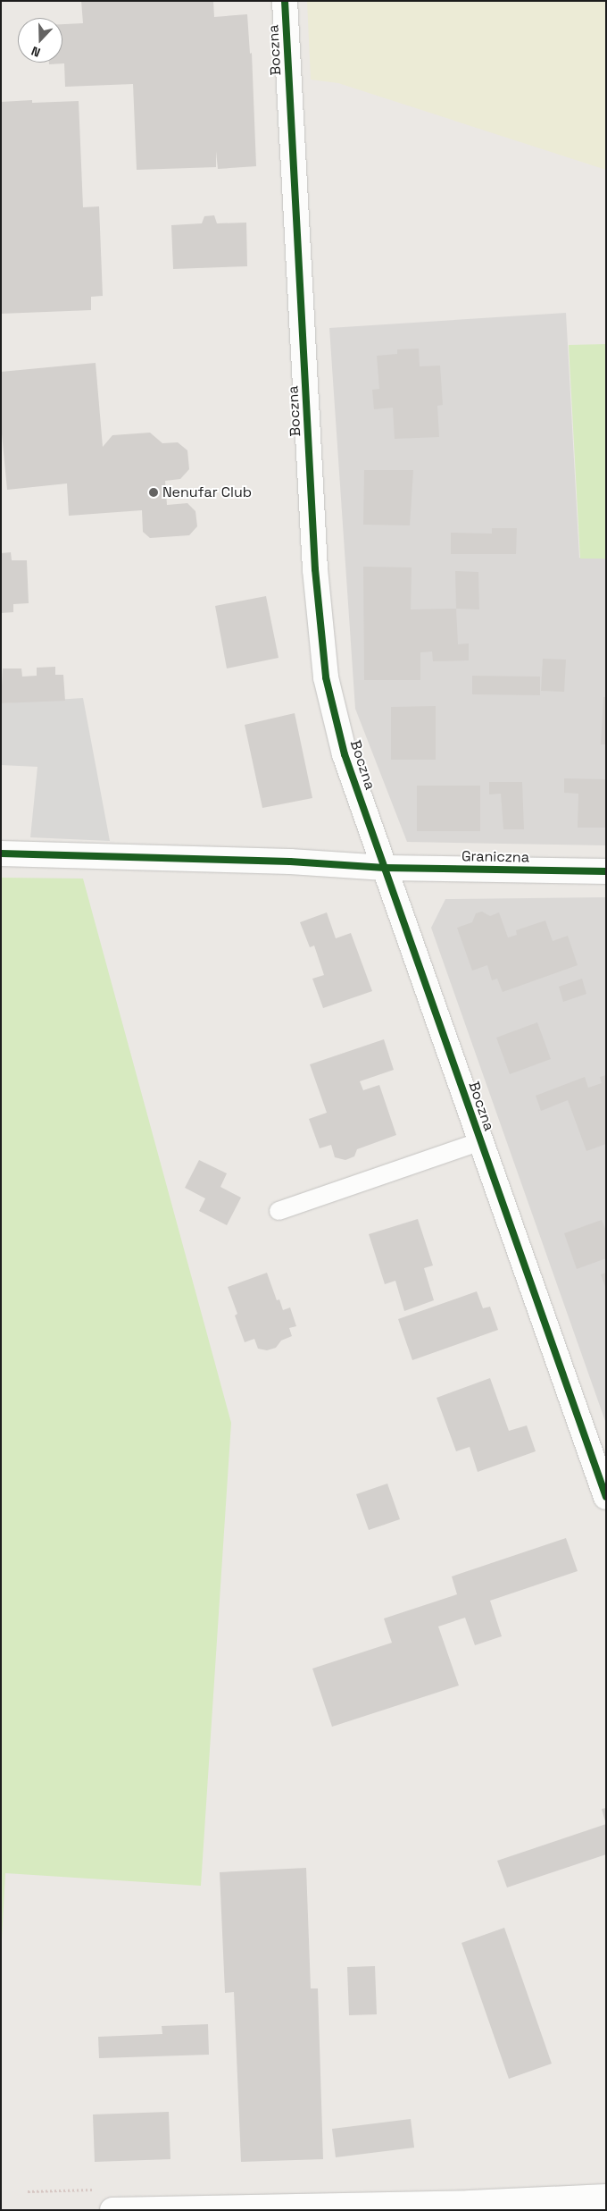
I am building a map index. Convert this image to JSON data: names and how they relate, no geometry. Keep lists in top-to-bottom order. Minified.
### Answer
{"streets":{"street":["Boczna","Graniczna"]},"crossings":[["Boczna","Graniczna"]],"places":["Nenufar Club"],"north":"bottom"}
